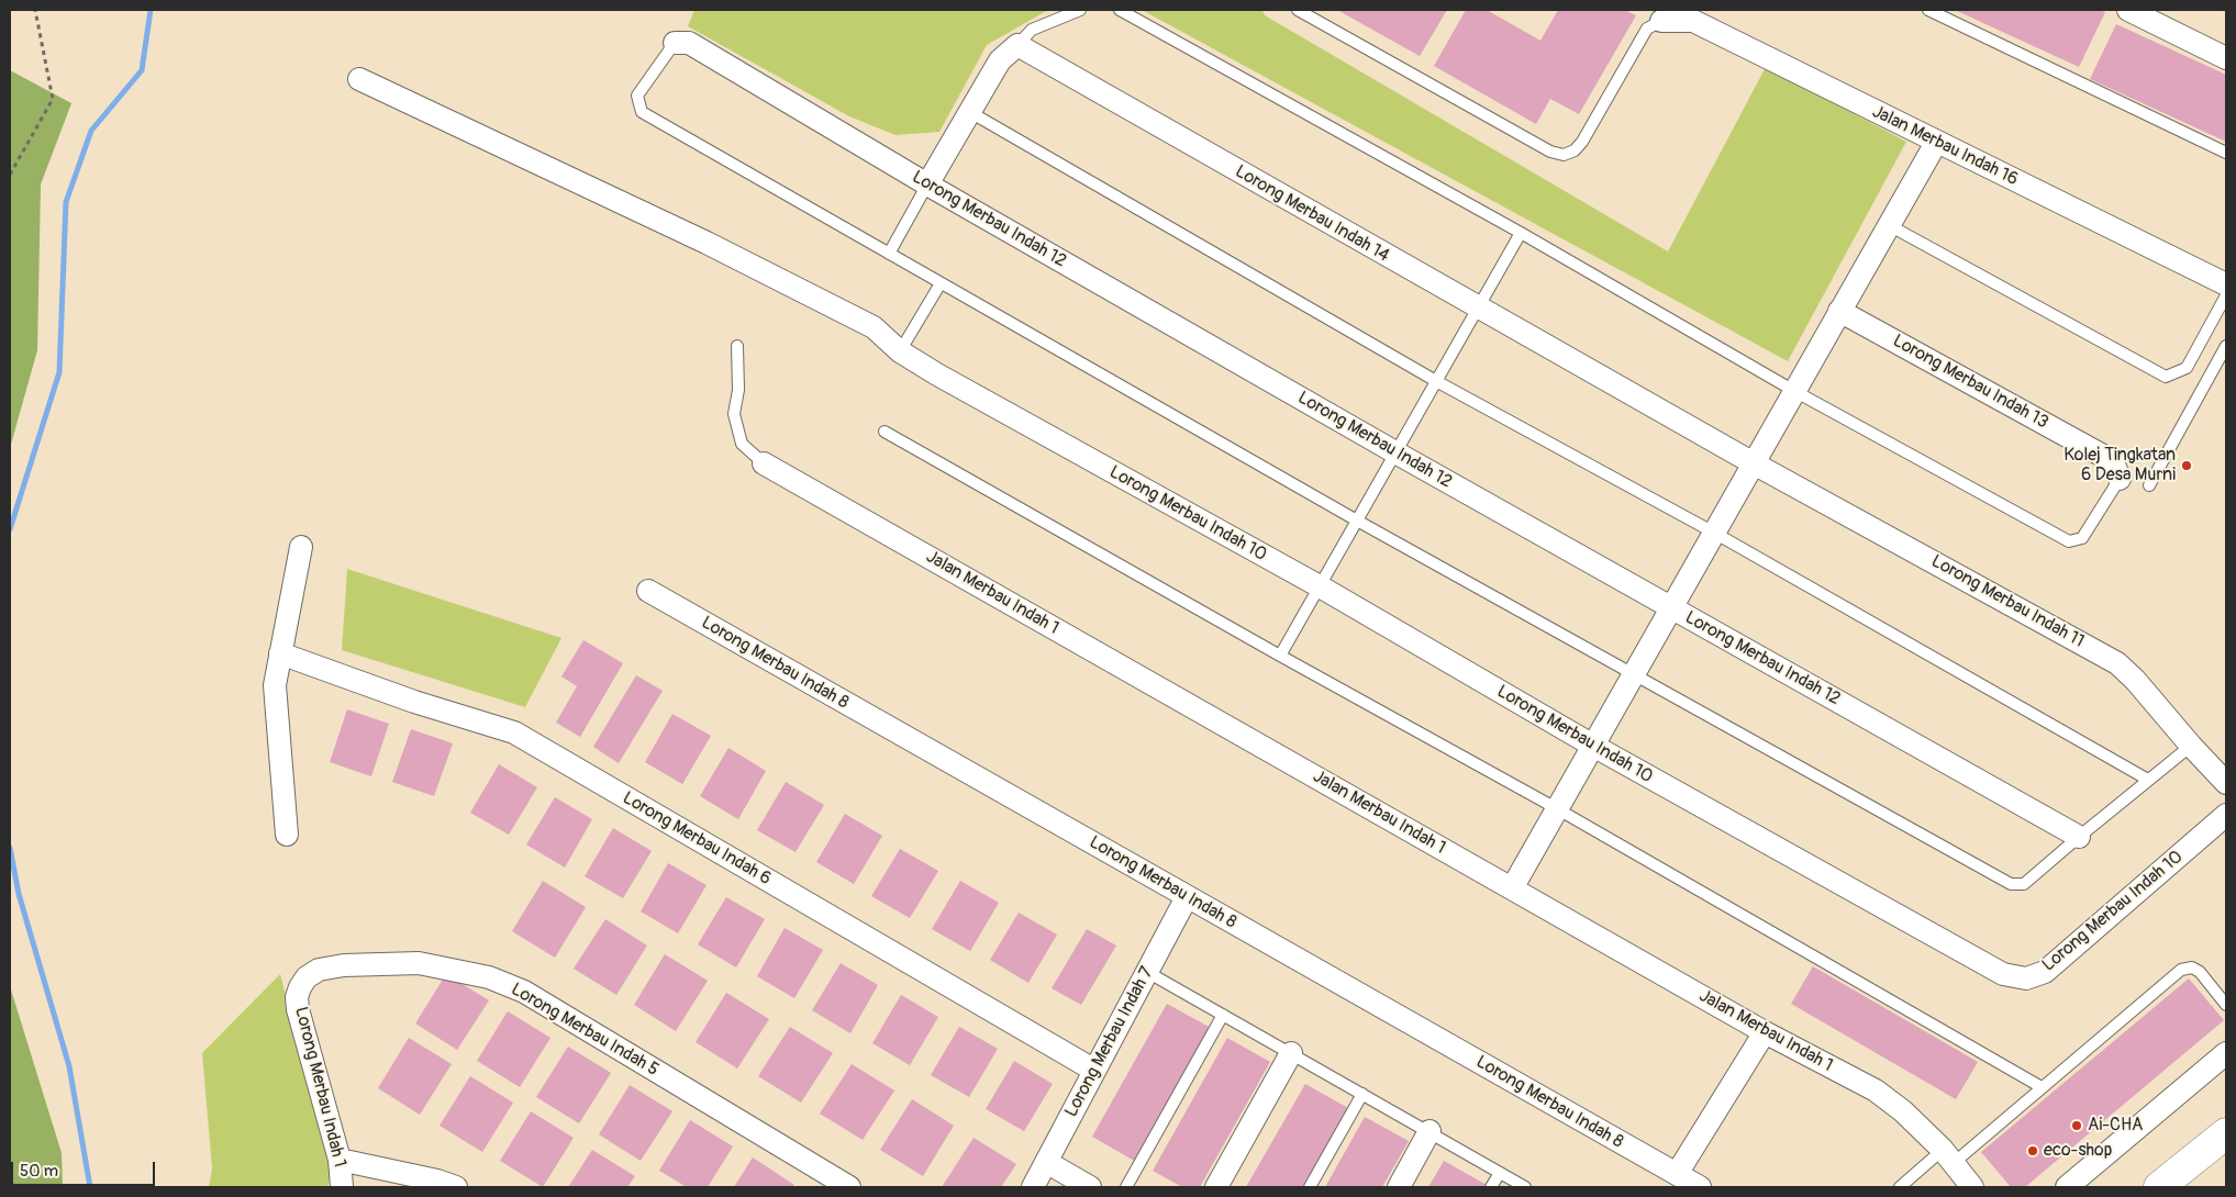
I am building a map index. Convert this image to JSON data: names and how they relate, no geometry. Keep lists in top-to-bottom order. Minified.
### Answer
{"streets":{"street":["Jalan Merbau Indah 16","Lorong Merbau Indah 14","Lorong Merbau Indah 12","Lorong Merbau Indah 13","Lorong Merbau Indah 10","Jalan Merbau Indah 1","Lorong Merbau Indah 11","Lorong Merbau Indah 8","Lorong Merbau Indah 6","Lorong Merbau Indah 5","Lorong Merbau Indah 7","Lorong Merbau Indah 1"]},"crossings":[["Lorong Merbau Indah 14","Lorong Merbau Indah 11"],["Lorong Merbau Indah 8","Lorong Merbau Indah 7"],["Lorong Merbau Indah 6","Lorong Merbau Indah 7"],["Lorong Merbau Indah 5","Lorong Merbau Indah 1"]],"places":["Kolej Tingkatan 6 Desa Murni","Ai-CHA","eco-shop"],"scale_bar":"50 m"}
